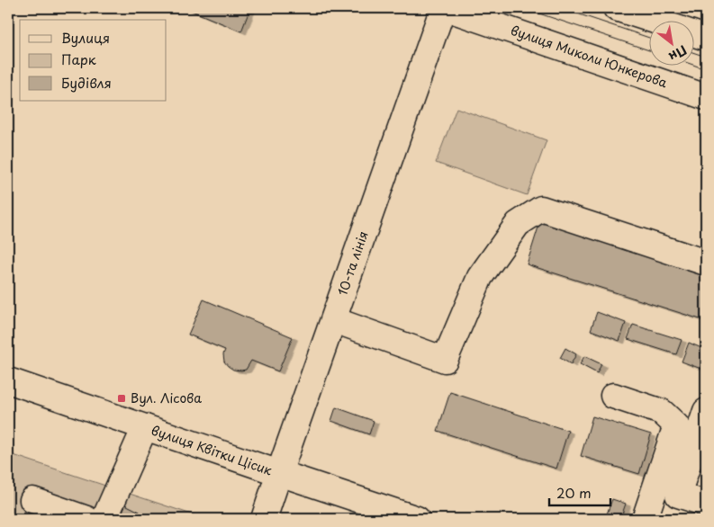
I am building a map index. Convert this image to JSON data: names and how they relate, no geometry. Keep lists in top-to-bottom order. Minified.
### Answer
{"streets":{"street":["вулиця Миколи Юнкерова","10-та лінія","вулиця Квітки Цісик"]},"crossings":[["вулиця Миколи Юнкерова","10-та лінія"],["10-та лінія","вулиця Квітки Цісик"]],"places":{"transit":["Вул. Лісова"]},"legend":["Вулиця","Парк","Будівля"],"scale_bar":"20 m","north":"bottom right"}
